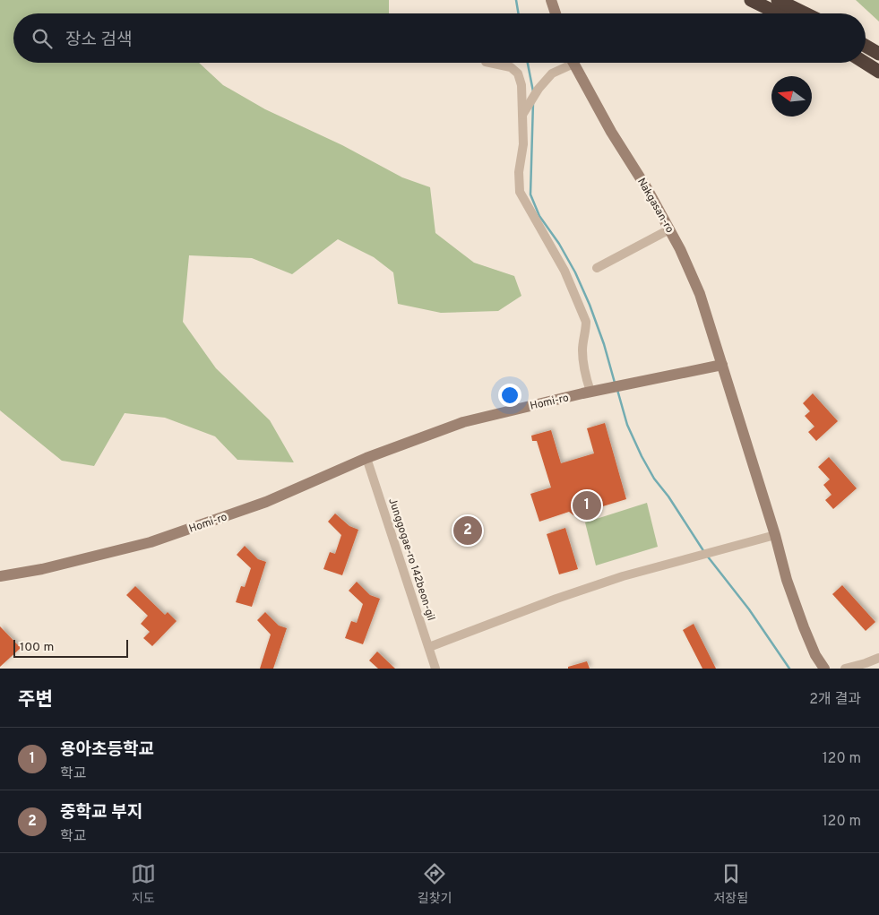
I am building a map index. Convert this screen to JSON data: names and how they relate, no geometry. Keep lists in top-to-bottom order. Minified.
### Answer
{"streets":{"street":["Nakgasan-ro","Homi-ro","Junggogae-ro 142beon-gil"]},"crossings":[["Nakgasan-ro","Homi-ro"],["Homi-ro","Junggogae-ro 142beon-gil"]],"scale_bar":"100 m","north":"left","page":{"search":"장소 검색","pins":["1","2"],"scale":"100 m","heading":["주변","2개 결과"],"list":[{"mark":"1","name":"용아초등학교","note":"학교","value":"120 m"},{"mark":"2","name":"중학교 부지","note":"학교","value":"120 m"}],"nav":["지도","길찾기","저장됨"]}}
